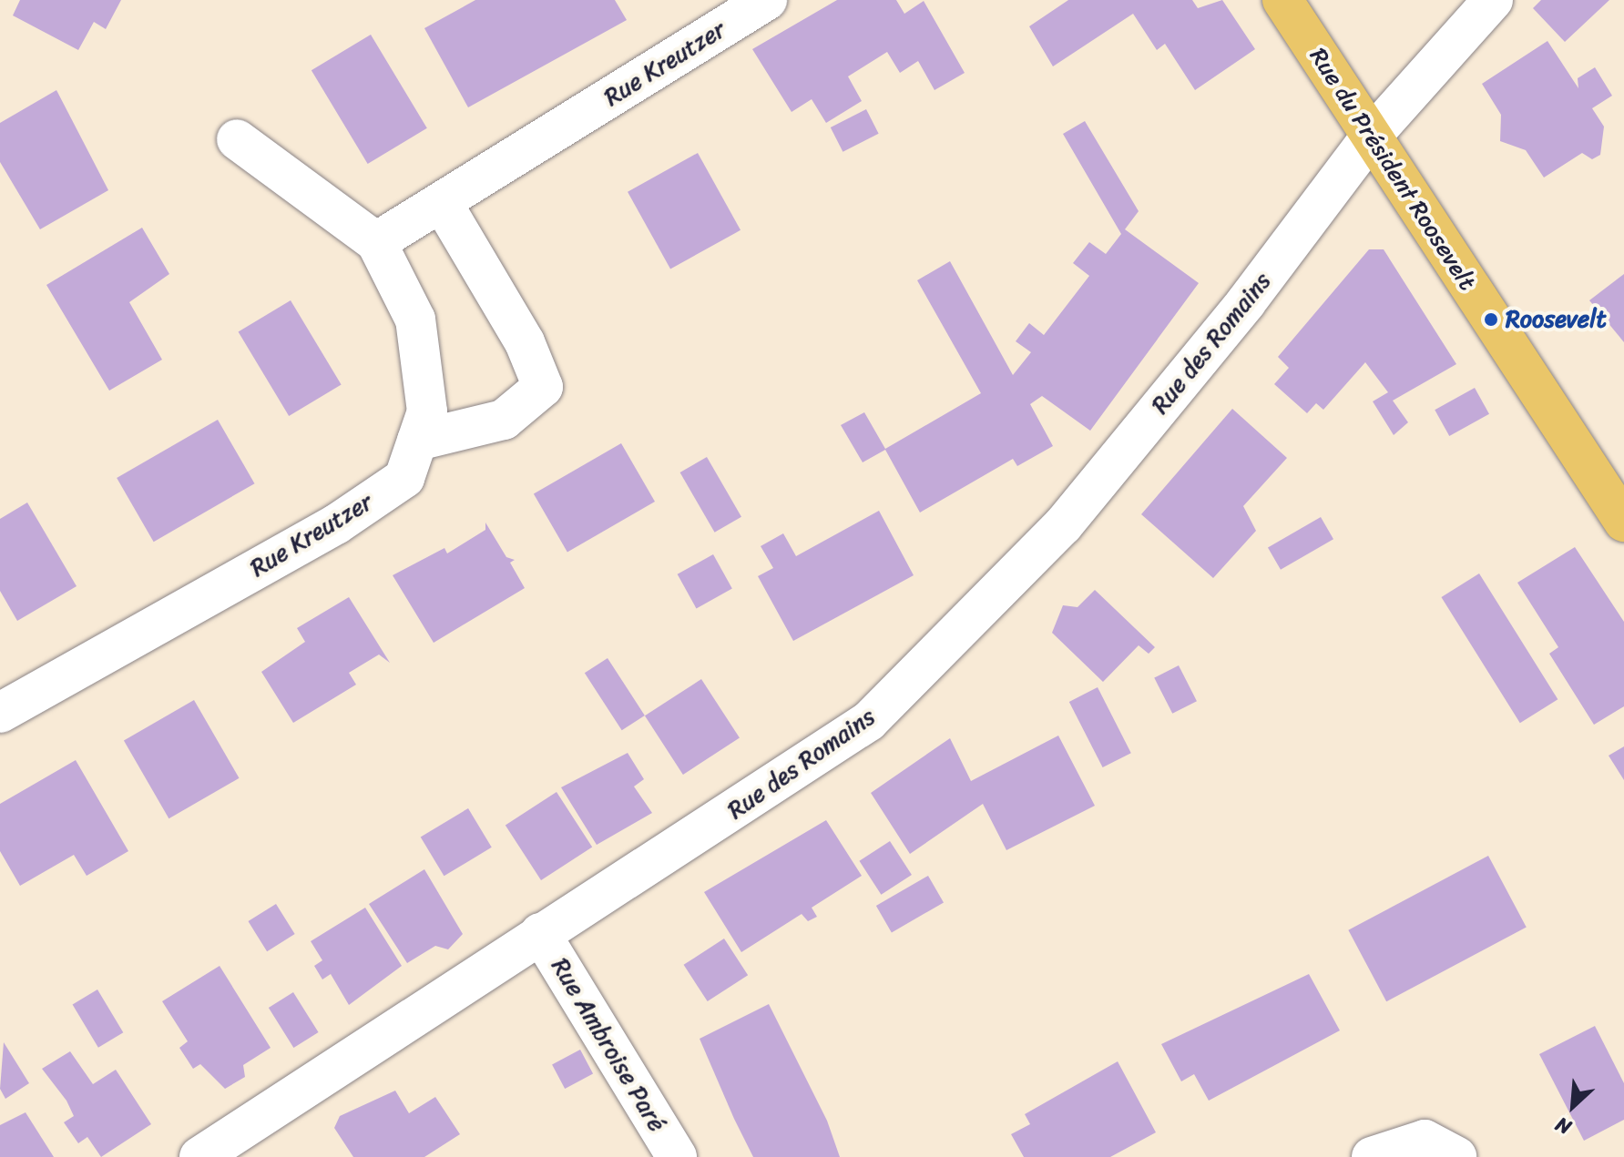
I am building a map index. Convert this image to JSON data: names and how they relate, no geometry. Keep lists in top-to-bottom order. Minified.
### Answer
{"streets":{"main road":["Rue du Président Roosevelt"],"street":["Rue Kreutzer","Rue des Romains","Rue Ambroise Paré"]},"crossings":[["Rue du Président Roosevelt","Rue des Romains"],["Rue des Romains","Rue Ambroise Paré"]],"places":["Roosevelt"],"north":"bottom left"}
